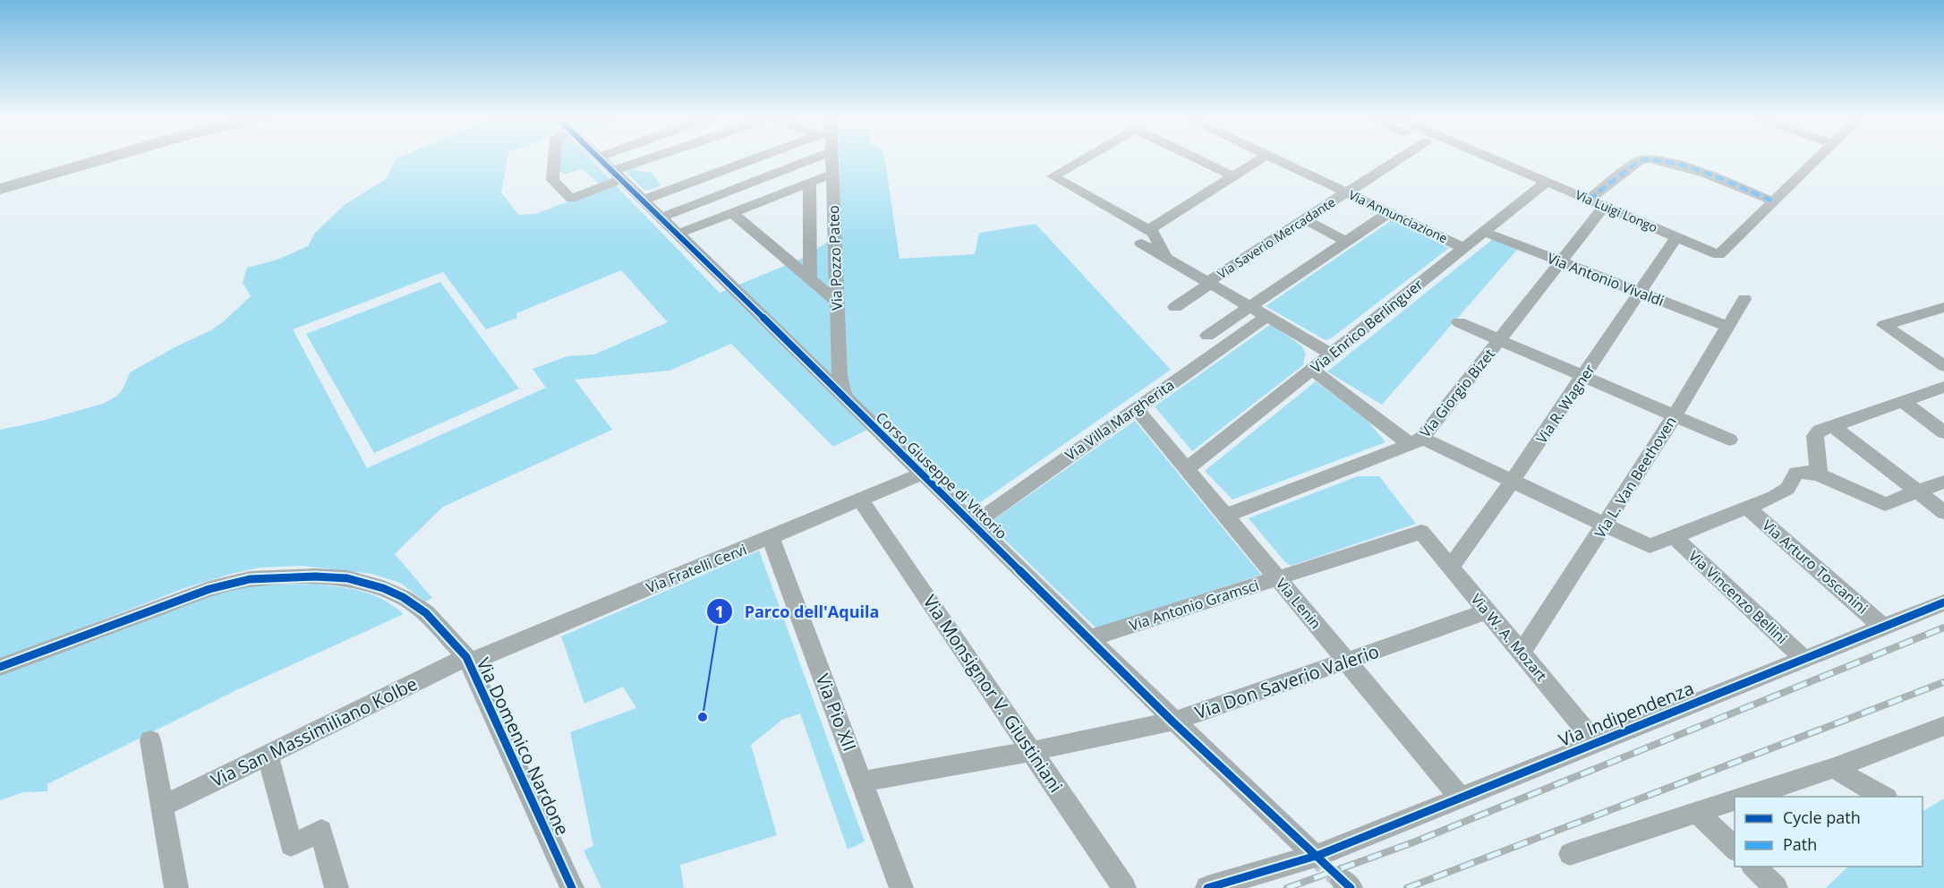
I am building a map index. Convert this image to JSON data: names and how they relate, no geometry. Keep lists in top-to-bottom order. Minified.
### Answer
{"streets":{"street":["Via Luigi Longo","Via Annunciazione","Via Saverio Mercadante","Via Pozzo Pateo","Via Antonio Vivaldi","Via Enrico Berlinguer","Via Giorgio Bizet","Via R. Wagner","Via Villa Margherita","Corso Giuseppe di Vittorio","Via L. Van Beethoven","Via Arturo Toscanini","Via Fratelli Cervi","Via Vincenzo Bellini","Via Lenin","Via Antonio Gramsci","Via W. A. Mozart","Via Don Saverio Valerio","Via Monsignor V. Giustiniani","Via Pio XII","Via Indipendenza","Via San Massimiliano Kolbe","Via Domenico Nardone"]},"crossings":[["Via Luigi Longo","Via Enrico Berlinguer"],["Via Luigi Longo","Via Giorgio Bizet"],["Via Luigi Longo","Via R. Wagner"],["Via Annunciazione","Via Saverio Mercadante"],["Via Annunciazione","Via Enrico Berlinguer"],["Via Pozzo Pateo","Corso Giuseppe di Vittorio"],["Via Antonio Vivaldi","Via Enrico Berlinguer"],["Via Antonio Vivaldi","Via Giorgio Bizet"],["Via Antonio Vivaldi","Via R. Wagner"],["Via Antonio Vivaldi","Via L. Van Beethoven"],["Via Enrico Berlinguer","Via Lenin"],["Via Giorgio Bizet","Via Lenin"],["Via R. Wagner","Via W. A. Mozart"],["Via Villa Margherita","Corso Giuseppe di Vittorio"],["Via Villa Margherita","Via Lenin"],["Corso Giuseppe di Vittorio","Via Fratelli Cervi"],["Corso Giuseppe di Vittorio","Via Antonio Gramsci"],["Corso Giuseppe di Vittorio","Via Don Saverio Valerio"],["Corso Giuseppe di Vittorio","Via Indipendenza"],["Via L. Van Beethoven","Via W. A. Mozart"],["Via Arturo Toscanini","Via Indipendenza"],["Via Fratelli Cervi","Via Monsignor V. Giustiniani"],["Via Fratelli Cervi","Via Pio XII"],["Via Fratelli Cervi","Via San Massimiliano Kolbe"],["Via Fratelli Cervi","Via Domenico Nardone"],["Via Vincenzo Bellini","Via Indipendenza"],["Via Lenin","Via Antonio Gramsci"],["Via Lenin","Via Don Saverio Valerio"],["Via Lenin","Via Indipendenza"],["Via Antonio Gramsci","Via W. A. Mozart"],["Via W. A. Mozart","Via Don Saverio Valerio"],["Via W. A. Mozart","Via Indipendenza"],["Via Don Saverio Valerio","Via Monsignor V. Giustiniani"],["Via Don Saverio Valerio","Via Pio XII"],["Via San Massimiliano Kolbe","Via Domenico Nardone"]],"places":["Parco dell'Aquila"],"legend":["Cycle path","Path"]}
